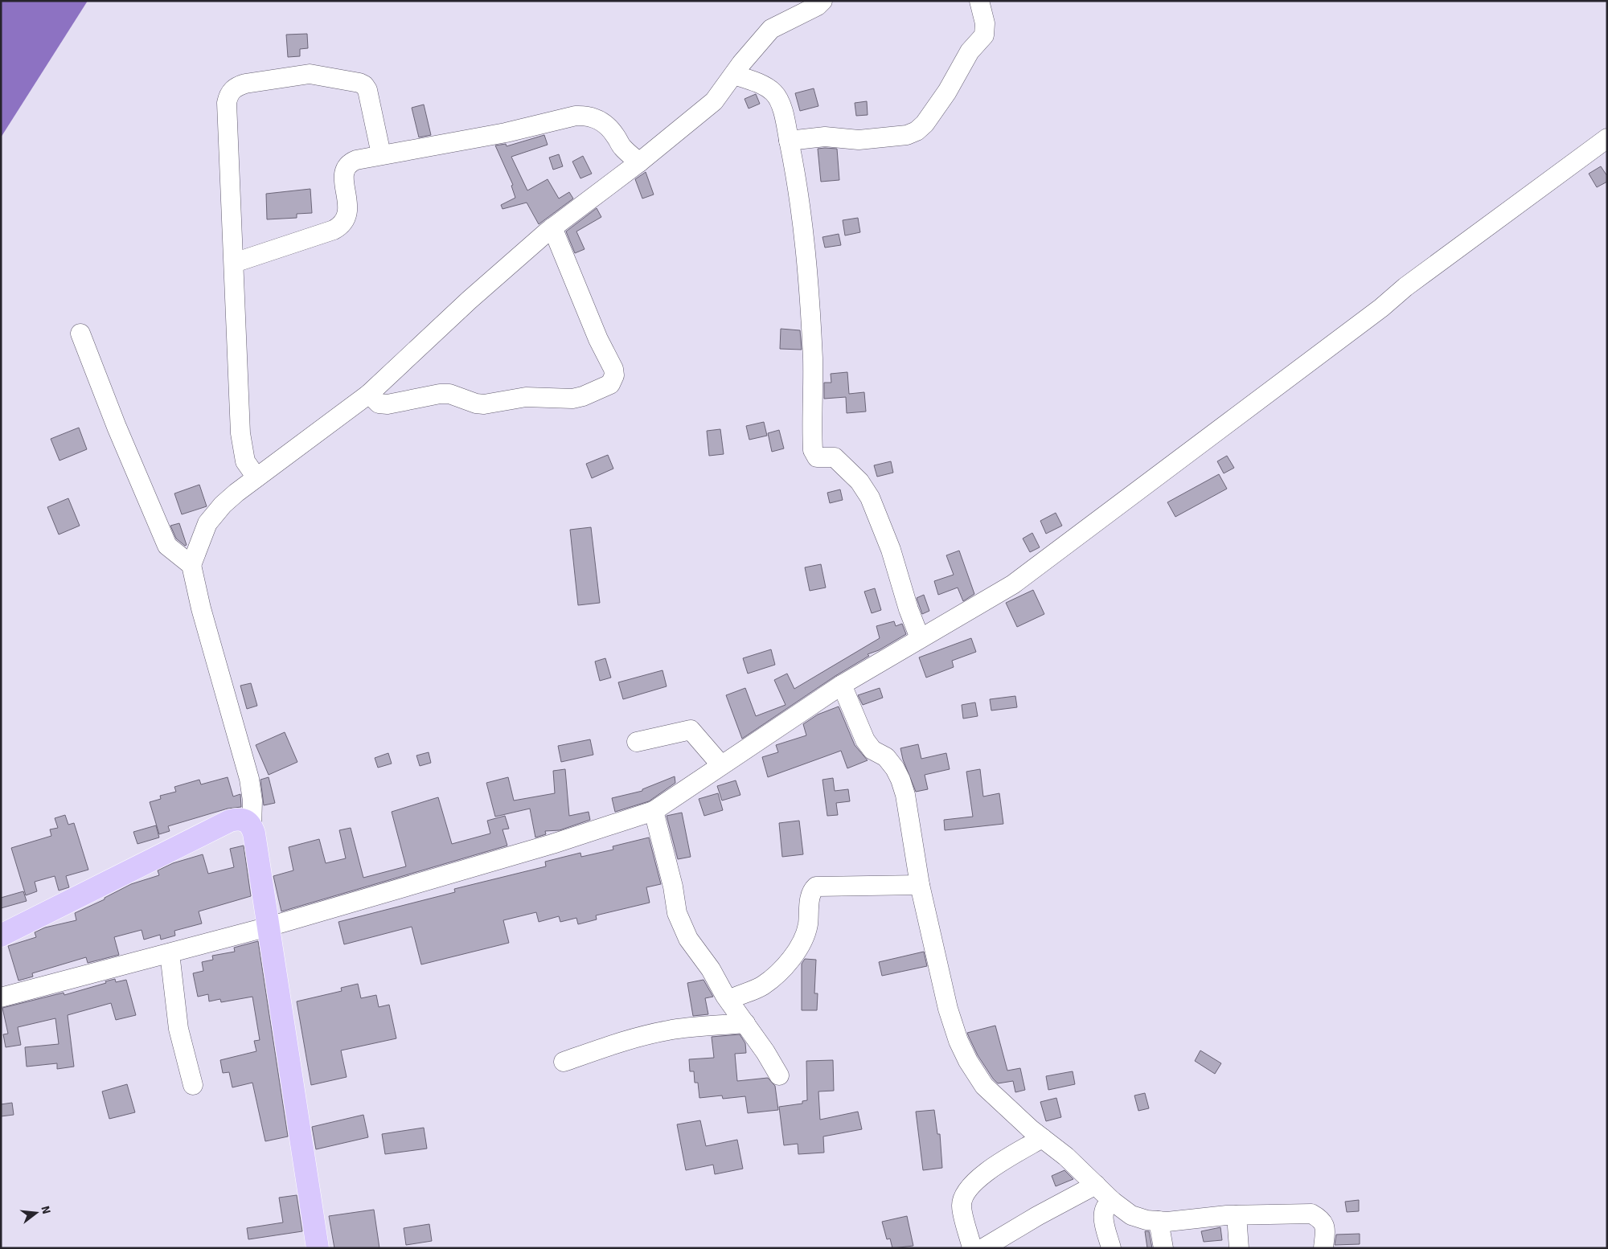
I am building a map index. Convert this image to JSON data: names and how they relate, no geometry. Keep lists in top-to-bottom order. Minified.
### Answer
{"north":"right"}
